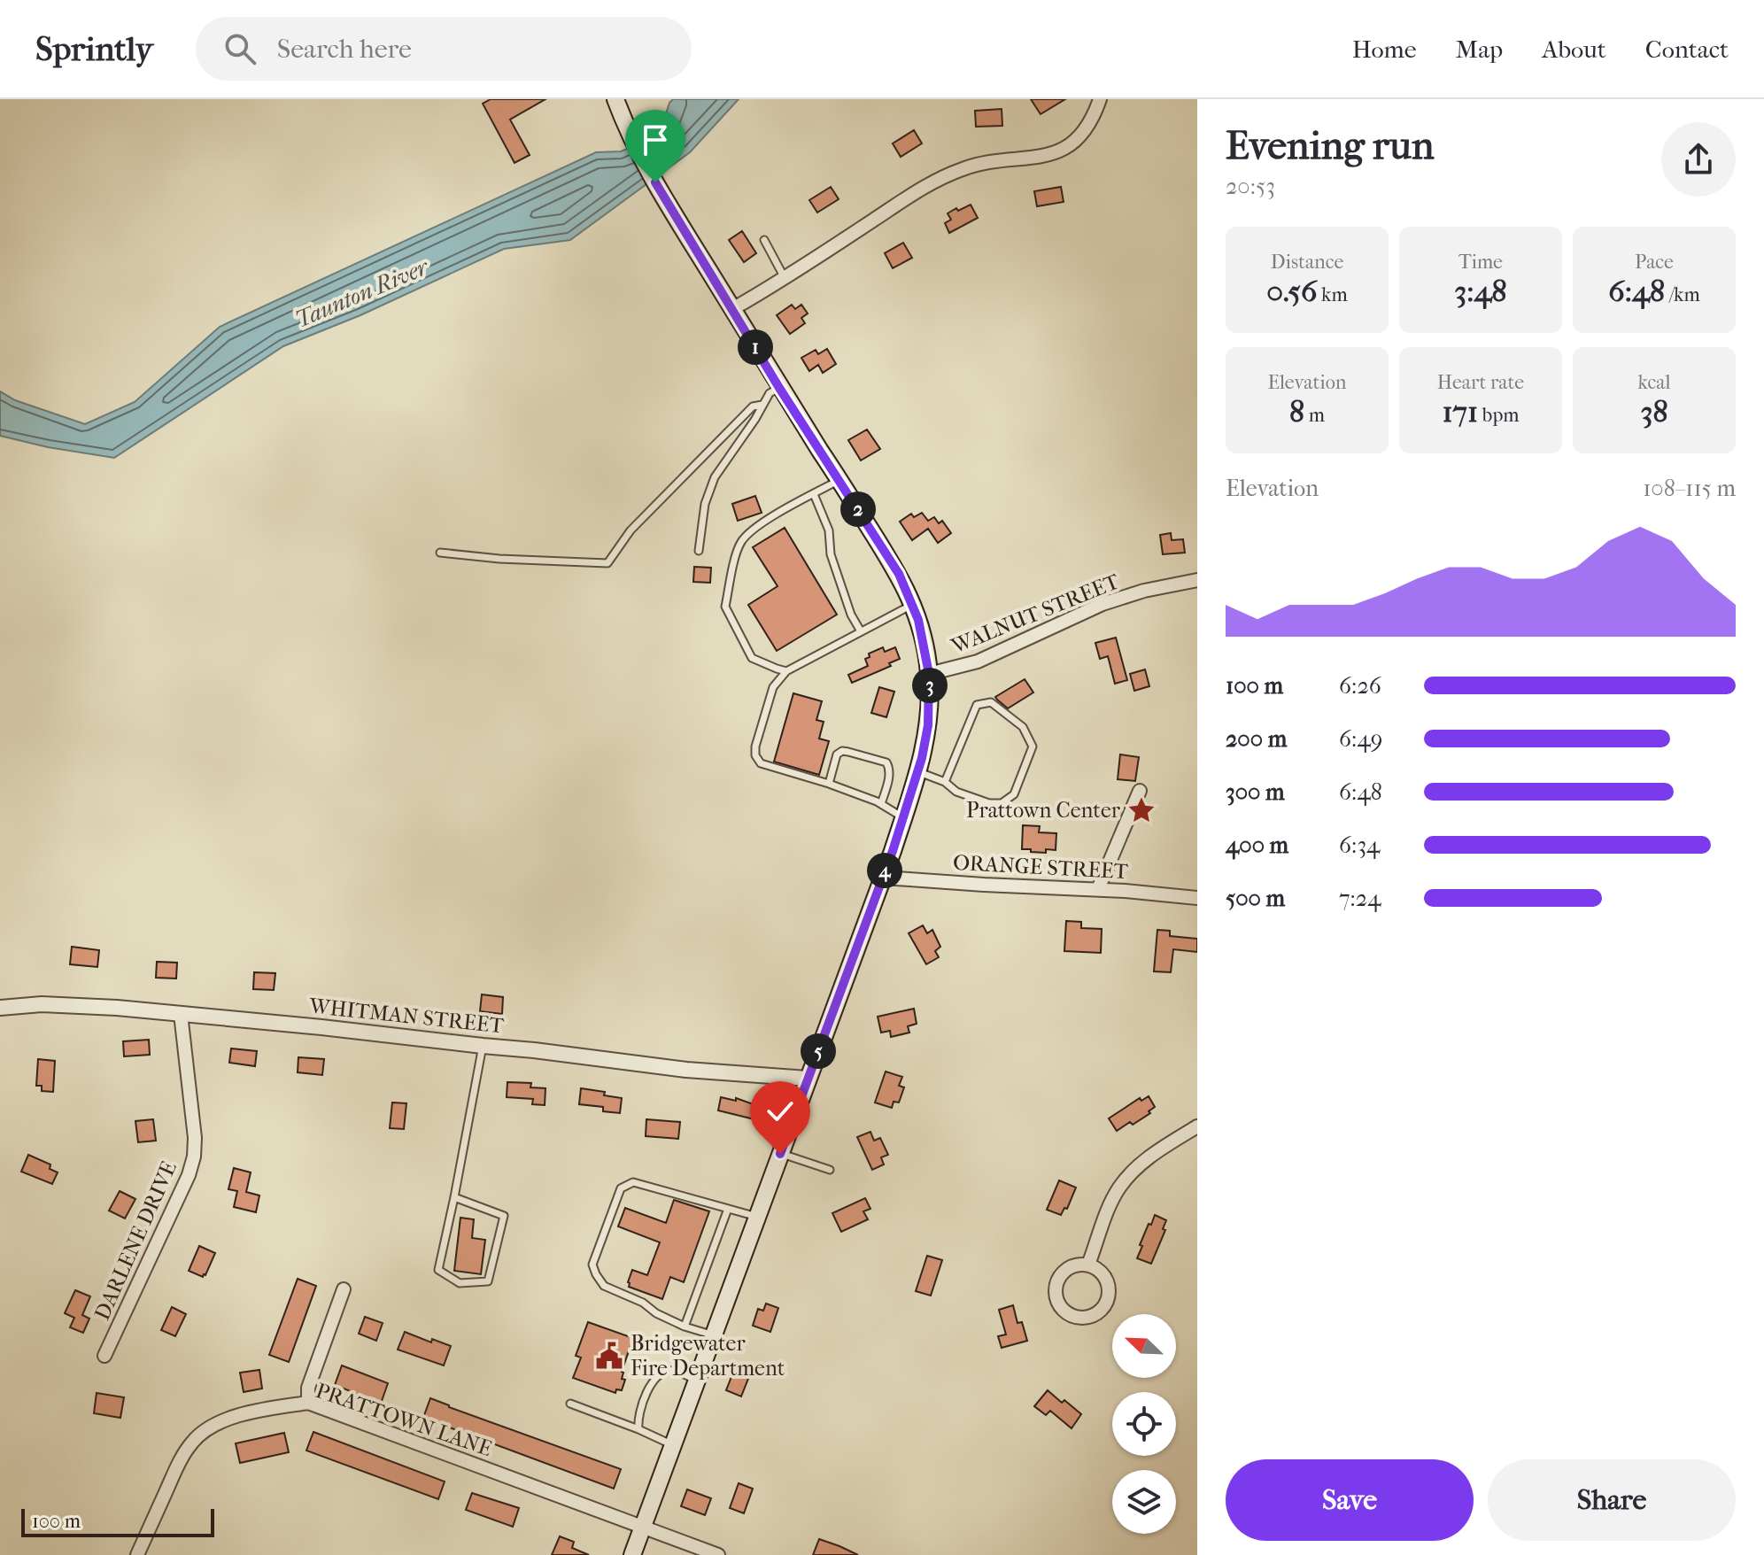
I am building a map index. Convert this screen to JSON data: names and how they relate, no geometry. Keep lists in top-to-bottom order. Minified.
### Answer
{"streets":{"street":["WALNUT STREET","ORANGE STREET","WHITMAN STREET","DARLENE DRIVE","PRATTOWN LANE"]},"crossings":[["WHITMAN STREET","DARLENE DRIVE"]],"water":["Taunton River"],"places":{"place":["Prattown Center"],"public building":["Bridgewater Fire Department"]},"scale_bar":"100 m","north":"top left","page":{"header":"Sprintly","search":"Search here","nav":["Home","Map","About","Contact"],"heading":["Evening run","20:53"],"stats":[["Distance","0.56 km"],["Time","3:48"],["Pace","6:48 /km"],["Elevation","8 m"],["Heart rate","171 bpm"],["kcal","38"]],"pins":["1","2","3","4","5"],"chart":["Elevation","108–115 m"],"list":[{"name":"100 m","note":"6:26"},{"name":"200 m","note":"6:49"},{"name":"300 m","note":"6:48"},{"name":"400 m","note":"6:34"},{"name":"500 m","note":"7:24"}],"buttons":["Save","Share"],"scale":"100 m"}}
